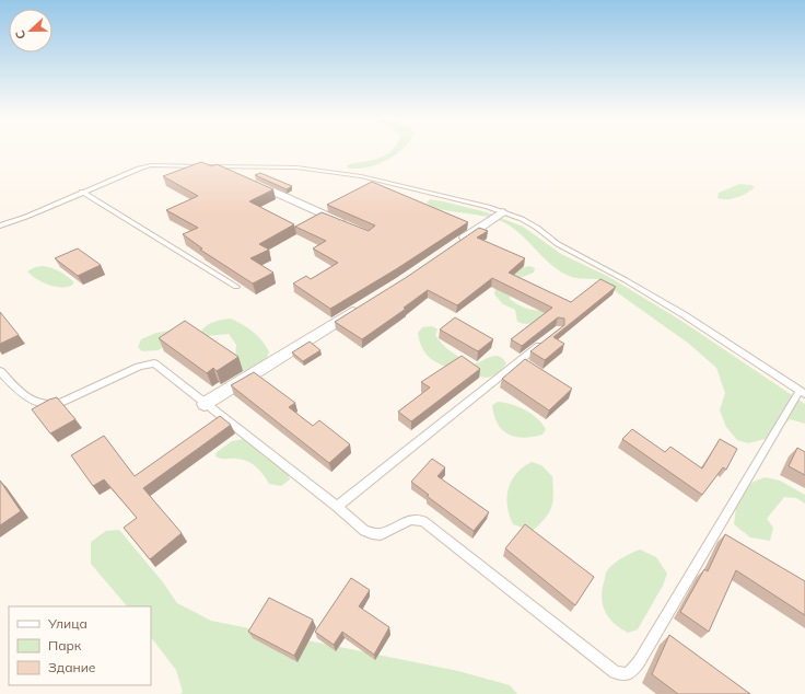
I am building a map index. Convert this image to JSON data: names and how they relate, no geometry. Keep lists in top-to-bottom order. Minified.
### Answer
{"legend":["Улица","Парк","Здание"],"north":"left"}
